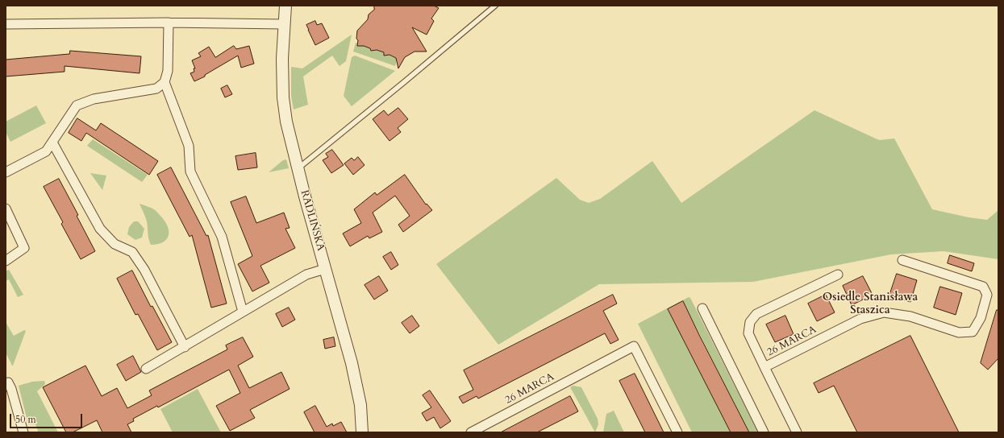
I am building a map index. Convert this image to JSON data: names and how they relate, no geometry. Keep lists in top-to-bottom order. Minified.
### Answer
{"streets":{"street":["RADLIŃSKA","26 MARCA"]},"districts":["Osiedle Stanisława Staszica"],"scale_bar":"50 m"}
